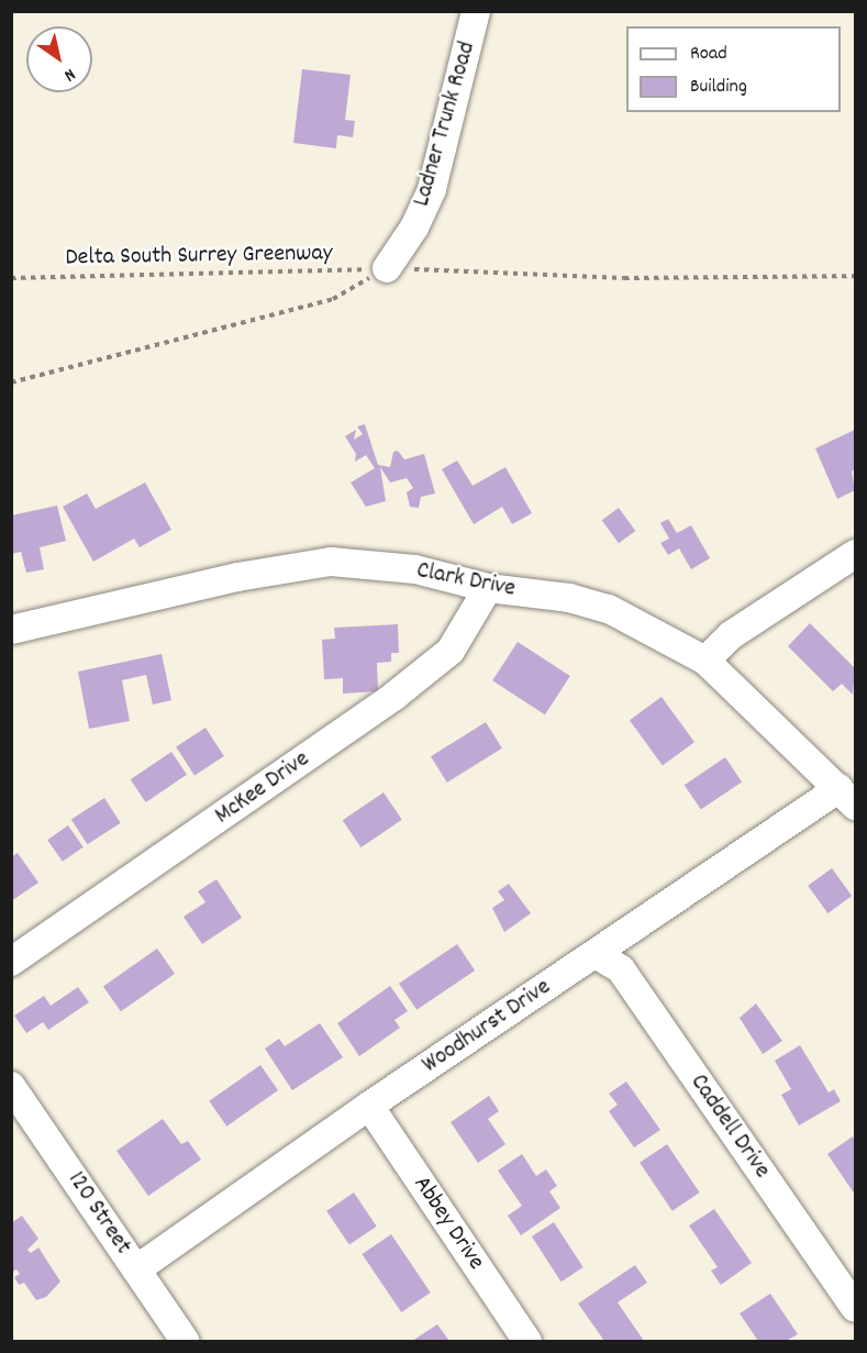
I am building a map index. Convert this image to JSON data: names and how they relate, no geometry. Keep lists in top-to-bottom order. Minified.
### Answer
{"streets":{"street":["Ladner Trunk Road","Clark Drive","McKee Drive","Woodhurst Drive","Caddell Drive","120 Street","Abbey Drive"],"path":["Delta South Surrey Greenway"]},"crossings":[["Ladner Trunk Road","Delta South Surrey Greenway"],["Clark Drive","McKee Drive"],["Clark Drive","Woodhurst Drive"],["Woodhurst Drive","Caddell Drive"],["Woodhurst Drive","120 Street"],["Woodhurst Drive","Abbey Drive"]],"legend":["Road","Building"],"north":"bottom right"}
